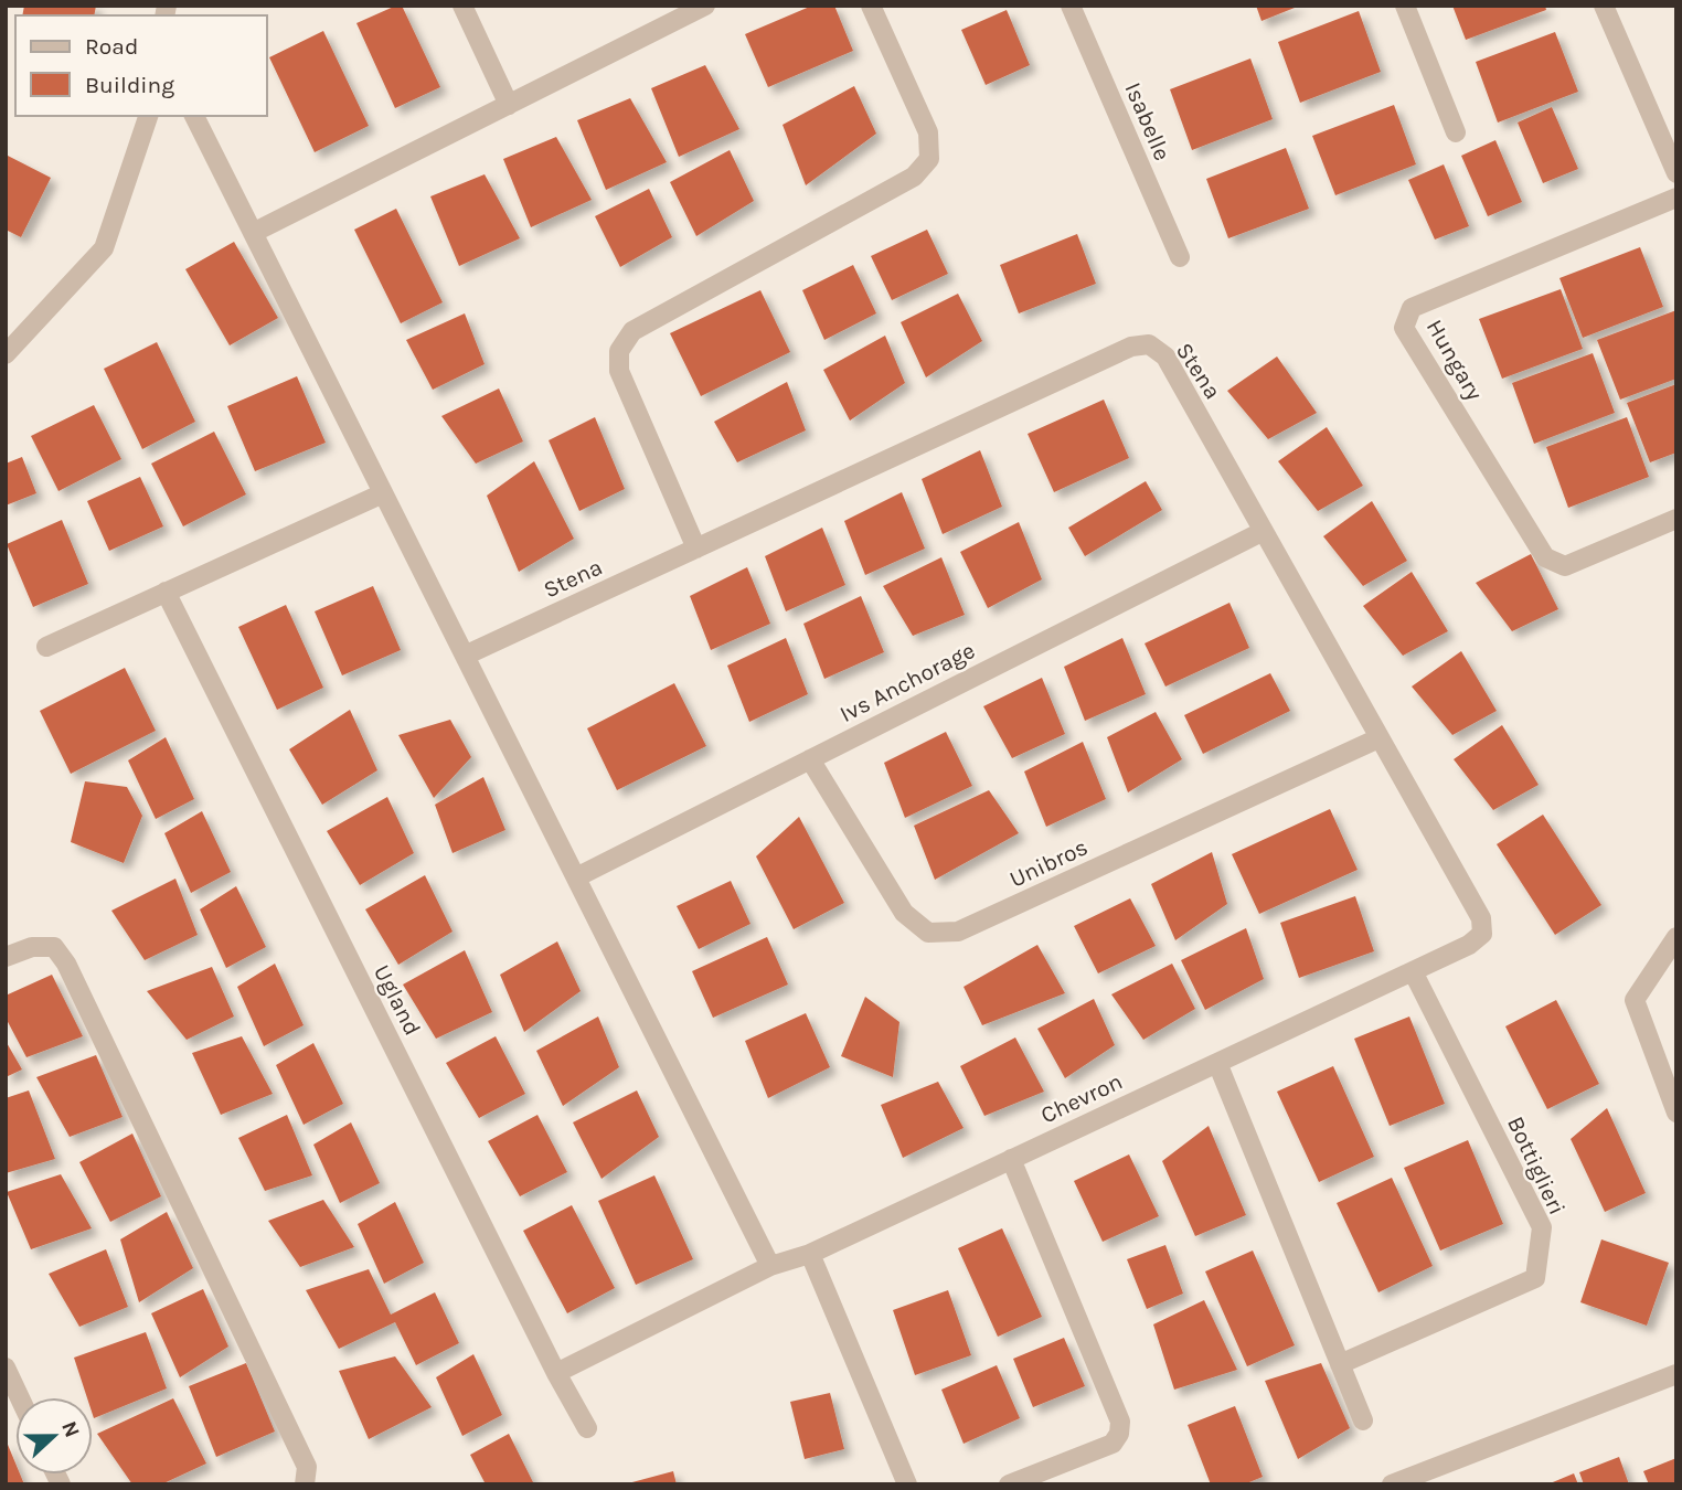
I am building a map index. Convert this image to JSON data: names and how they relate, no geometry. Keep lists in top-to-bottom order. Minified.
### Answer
{"streets":{"street":["Isabelle","Hungary","Stena","Ivs Anchorage","Unibros","Ugland","Chevron","Bottiglieri"]},"crossings":[["Stena","Ivs Anchorage"],["Stena","Unibros"],["Stena","Chevron"],["Stena","Bottiglieri"],["Ivs Anchorage","Unibros"],["Ugland","Chevron"],["Chevron","Bottiglieri"]],"legend":["Road","Building"],"north":"right"}
